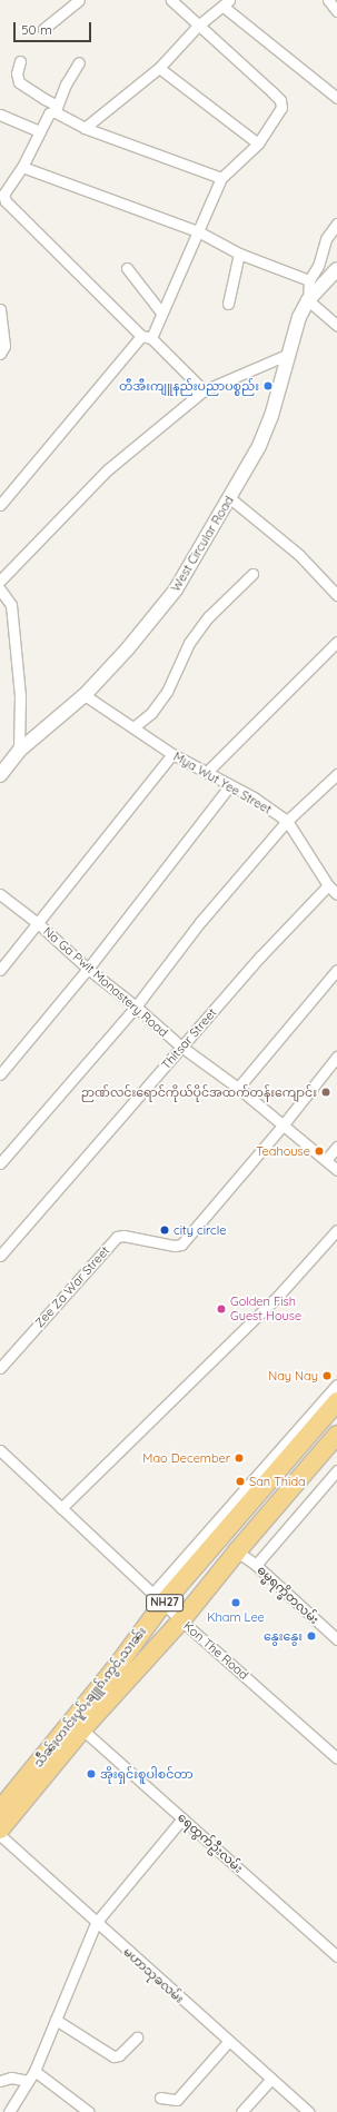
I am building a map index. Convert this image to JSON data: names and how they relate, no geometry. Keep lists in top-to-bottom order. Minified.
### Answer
{"streets":{"highway":["NH27","သဵႅၼ်ႈတၢင်းပူဝ်ႇၶျူၵ်ႉဢွင်ႇသၢၼ်း"],"street":["West Circular Road","Mya Wut Yee Street","Na Ga Pwit Monastery Road","Thitsar Street","Zee Za War Street","ဓမ္မရက္ခိတလမ်း","Kon The Road","ရေထွက်ဦးလမ်း","မဟာသုခလမ်း"]},"crossings":[["West Circular Road","Mya Wut Yee Street"],["Mya Wut Yee Street","Thitsar Street"],["Na Ga Pwit Monastery Road","Thitsar Street"],["Na Ga Pwit Monastery Road","Zee Za War Street"],["ဓမ္မရက္ခိတလမ်း","သဵႅၼ်ႈတၢင်းပူဝ်ႇၶျူၵ်ႉဢွင်ႇသၢၼ်း"],["Kon The Road","သဵႅၼ်ႈတၢင်းပူဝ်ႇၶျူၵ်ႉဢွင်ႇသၢၼ်း"],["သဵႅၼ်ႈတၢင်းပူဝ်ႇၶျူၵ်ႉဢွင်ႇသၢၼ်း","ရေထွက်ဦးလမ်း"]],"places":["တီအီးကျူနည်းပညာပစ္စည်း","ဉာဏ်လင်းရောင်ကိုယ်ပိုင်အထက်တန်း‌ကျောင်း","Teahouse","city circle","Golden Fish Guest House","Nay Nay","Mao December","San Thida","Kham Lee","နွေးနွေး","အိုးရှင်းစူပါစင်တာ"],"scale_bar":"50 m"}
